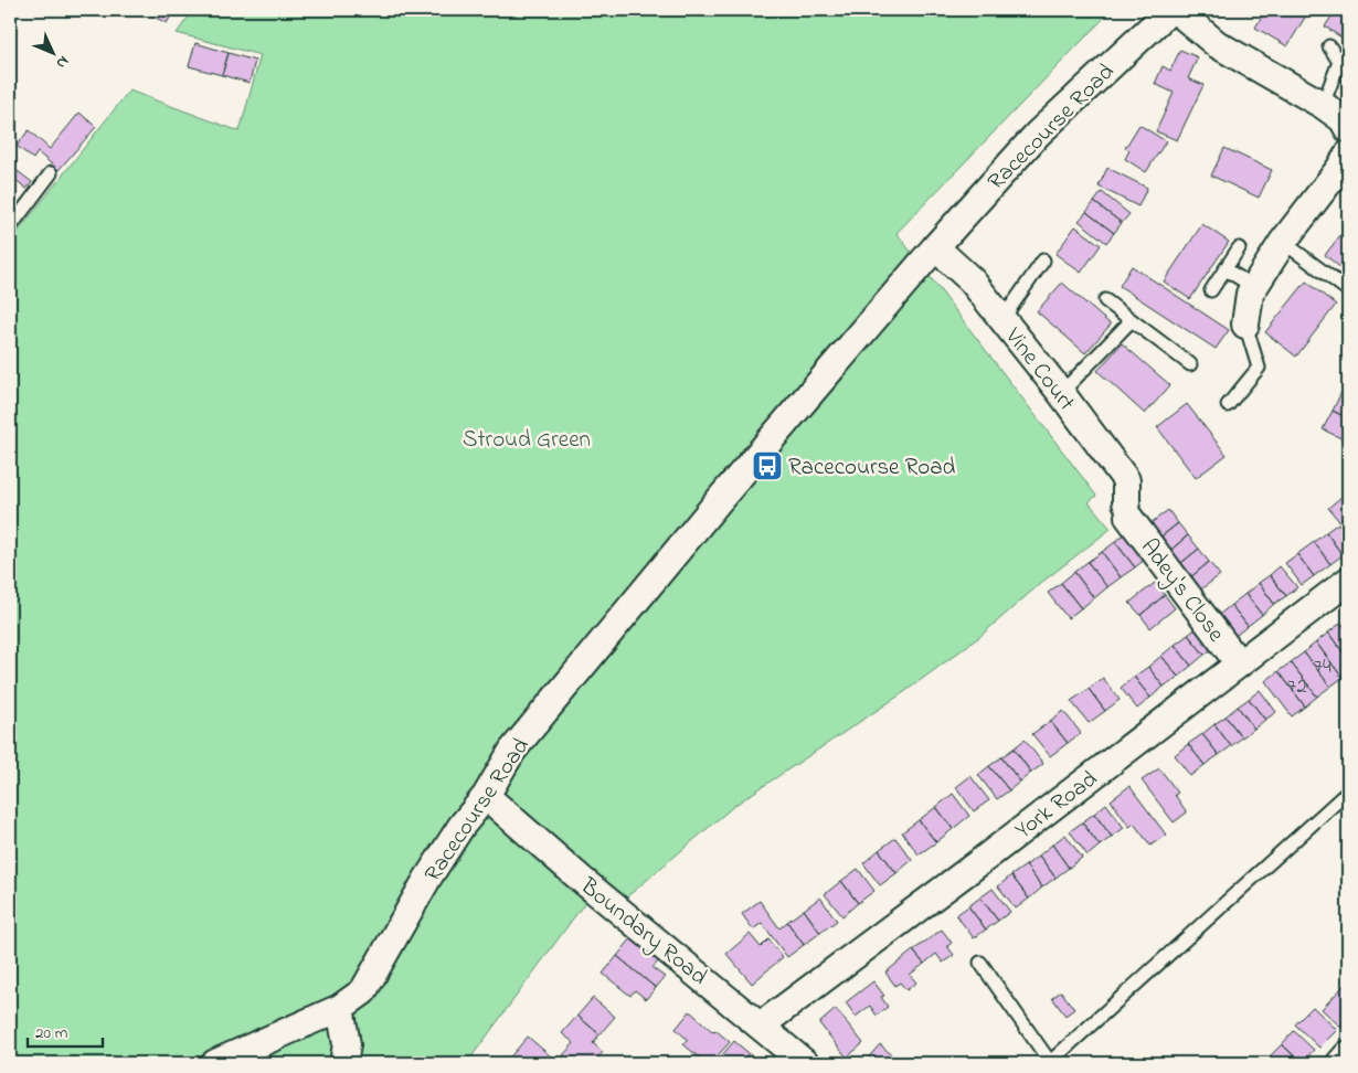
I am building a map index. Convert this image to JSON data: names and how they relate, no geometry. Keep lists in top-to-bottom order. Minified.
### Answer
{"streets":{"street":["Racecourse Road","Vine Court","Adey's Close","York Road","Boundary Road"]},"crossings":[["Racecourse Road","Vine Court"],["Racecourse Road","Boundary Road"],["Vine Court","Adey's Close"],["Adey's Close","York Road"],["York Road","Boundary Road"]],"parks":["Stroud Green"],"places":{"bus stop":["Racecourse Road"]},"house_numbers":["74","72"],"scale_bar":"20 m","north":"bottom right"}
